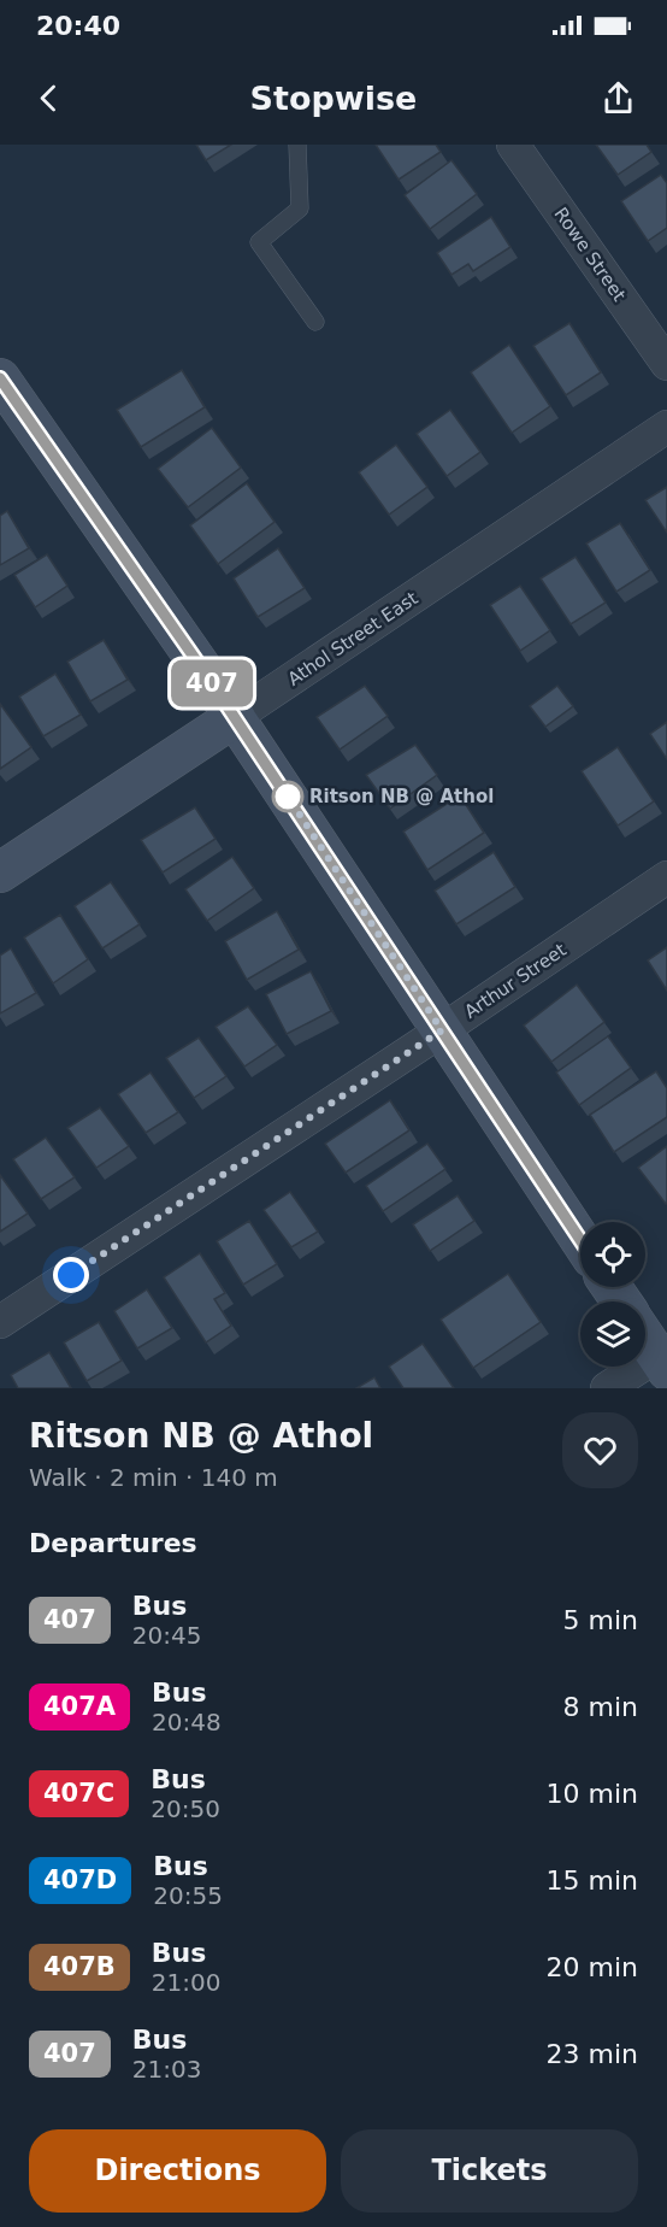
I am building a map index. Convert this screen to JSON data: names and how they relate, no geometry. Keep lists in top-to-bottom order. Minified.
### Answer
{"streets":{"main road":["Athol Street East"],"street":["Rowe Street","Arthur Street"]},"places":["Ritson NB @ Athol"],"lines":["bus line 407"],"page":{"status":"20:40","header":"Stopwise","on_map":"407","heading":[["Ritson NB @ Athol","Walk · 2 min · 140 m"],"Departures"],"list":[{"mark":"407","name":"Bus","note":"20:45","value":"5 min"},{"mark":"407A","name":"Bus","note":"20:48","value":"8 min"},{"mark":"407C","name":"Bus","note":"20:50","value":"10 min"},{"mark":"407D","name":"Bus","note":"20:55","value":"15 min"},{"mark":"407B","name":"Bus","note":"21:00","value":"20 min"},{"mark":"407","name":"Bus","note":"21:03","value":"23 min"}],"buttons":["Directions","Tickets"]}}
